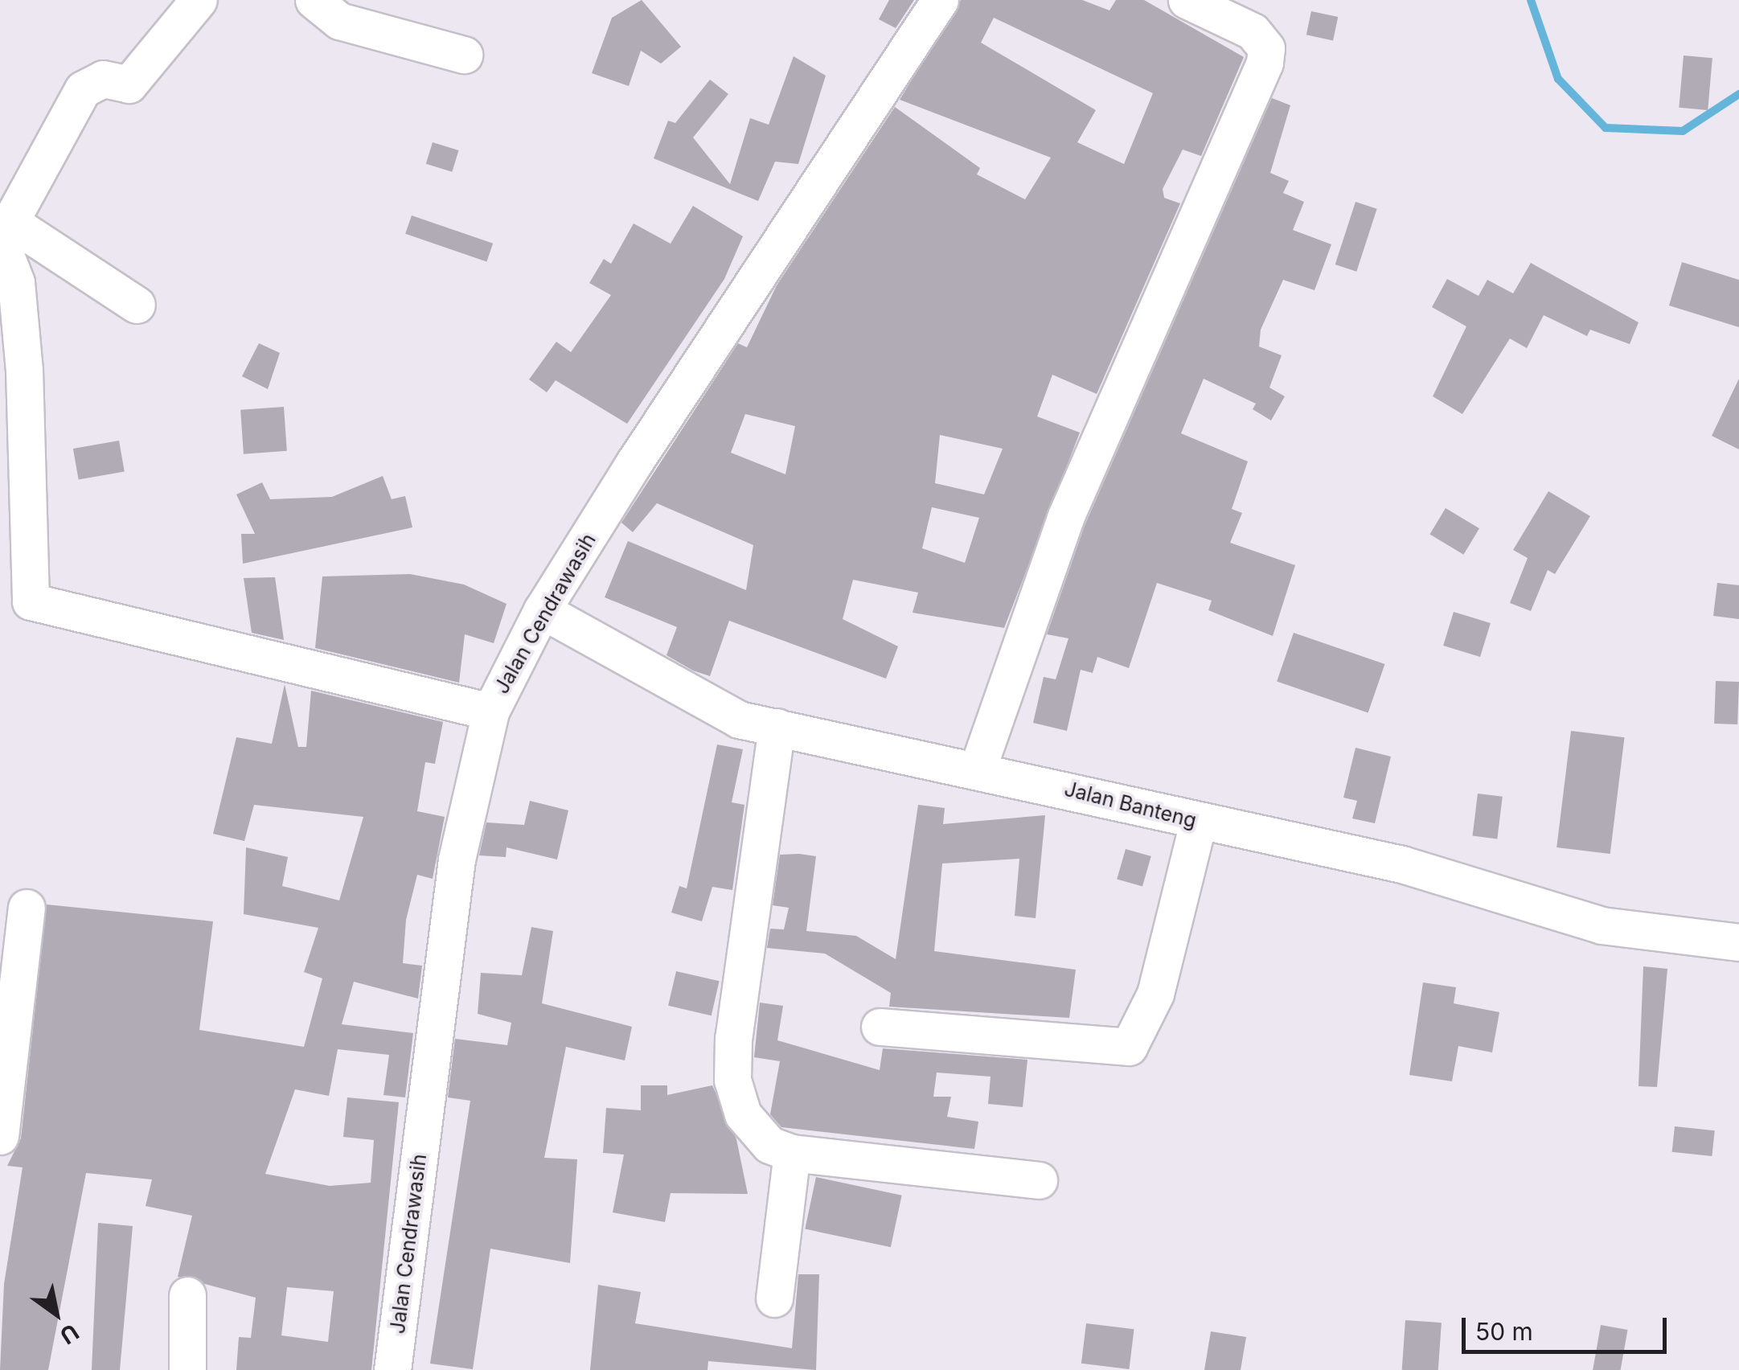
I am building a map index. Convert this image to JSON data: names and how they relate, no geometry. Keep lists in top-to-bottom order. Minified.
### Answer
{"streets":{"street":["Jalan Cendrawasih","Jalan Banteng"]},"crossings":[["Jalan Cendrawasih","Jalan Banteng"]],"scale_bar":"50 m","north":"bottom right"}
